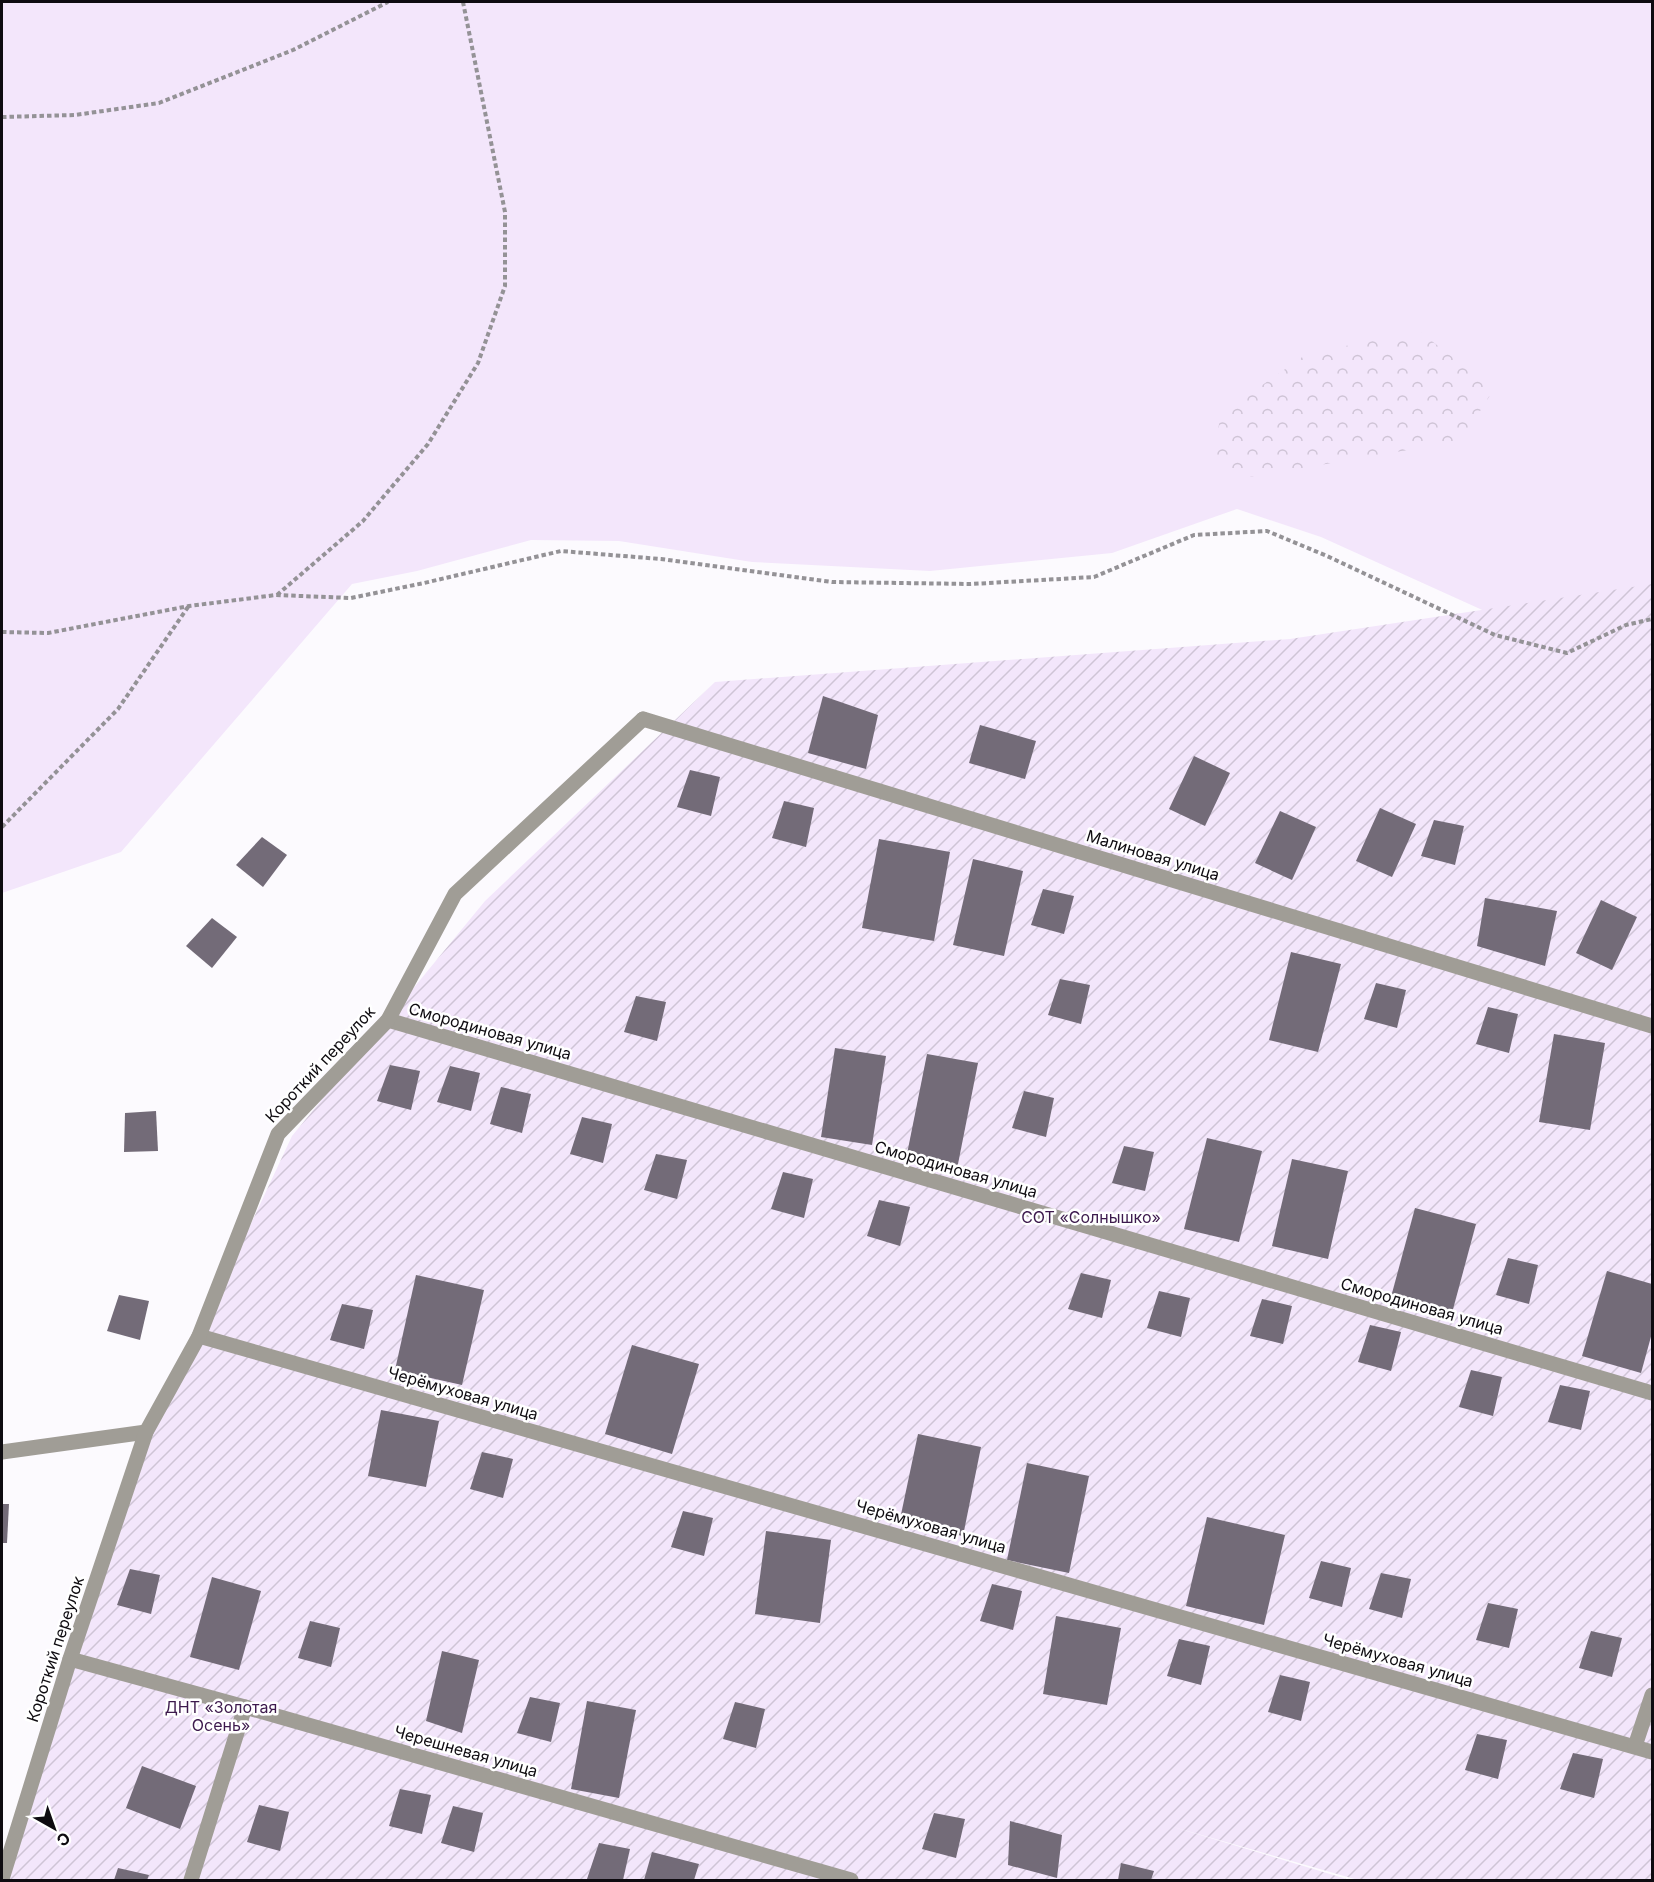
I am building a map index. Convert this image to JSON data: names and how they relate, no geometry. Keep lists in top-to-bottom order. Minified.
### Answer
{"streets":{"street":["Малиновая улица","Смородиновая улица","Короткий переулок","Черёмуховая улица","Черешневая улица"]},"crossings":[["Малиновая улица","Короткий переулок"],["Смородиновая улица","Короткий переулок"],["Короткий переулок","Черёмуховая улица"],["Короткий переулок","Черешневая улица"]],"parks":["СОТ «Солнышко»","ДНТ «Золотая Осень»"],"north":"bottom right"}
